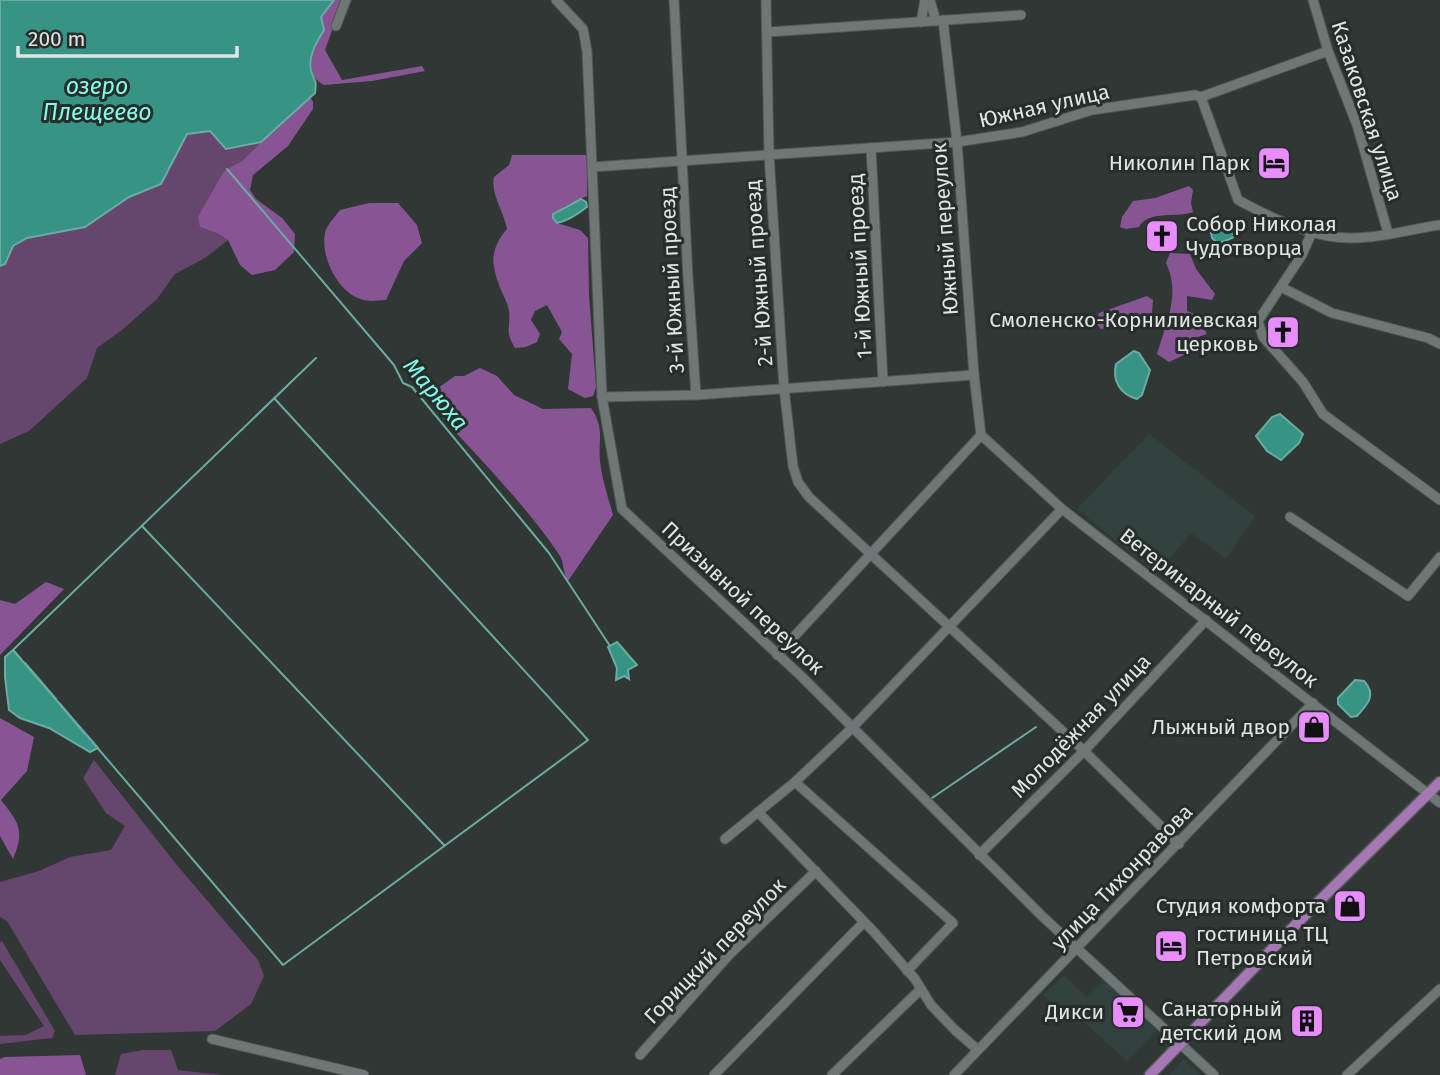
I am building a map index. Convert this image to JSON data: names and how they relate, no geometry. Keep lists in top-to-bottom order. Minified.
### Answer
{"streets":{"street":["Южная улица","Казаковская улица","Южный переулок","1-й Южный проезд","2-й Южный проезд","3-й Южный проезд","Призывной переулок","Ветеринарный переулок","Молодёжная улица","улица Тихонравова","Горицкий переулок"]},"crossings":[["Южная улица","Казаковская улица"],["Южная улица","Южный переулок"],["Южная улица","1-й Южный проезд"],["Южная улица","2-й Южный проезд"],["Южная улица","3-й Южный проезд"],["Южная улица","Призывной переулок"],["Южный переулок","Ветеринарный переулок"],["Призывной переулок","Молодёжная улица"],["Призывной переулок","улица Тихонравова"],["Ветеринарный переулок","Молодёжная улица"],["Ветеринарный переулок","улица Тихонравова"]],"water":["озеро Плещеево","Марюха"],"places":{"hotel":["Николин Парк","гостиница ТЦ Петровский"],"church":["Собор Николая Чудотворца","Смоленско-Корнилиевская церковь"],"shop":["Лыжный двор","Студия комфорта"],"supermarket":["Дикси"],"building":["Санаторный детский дом"]},"scale_bar":"200 m"}
